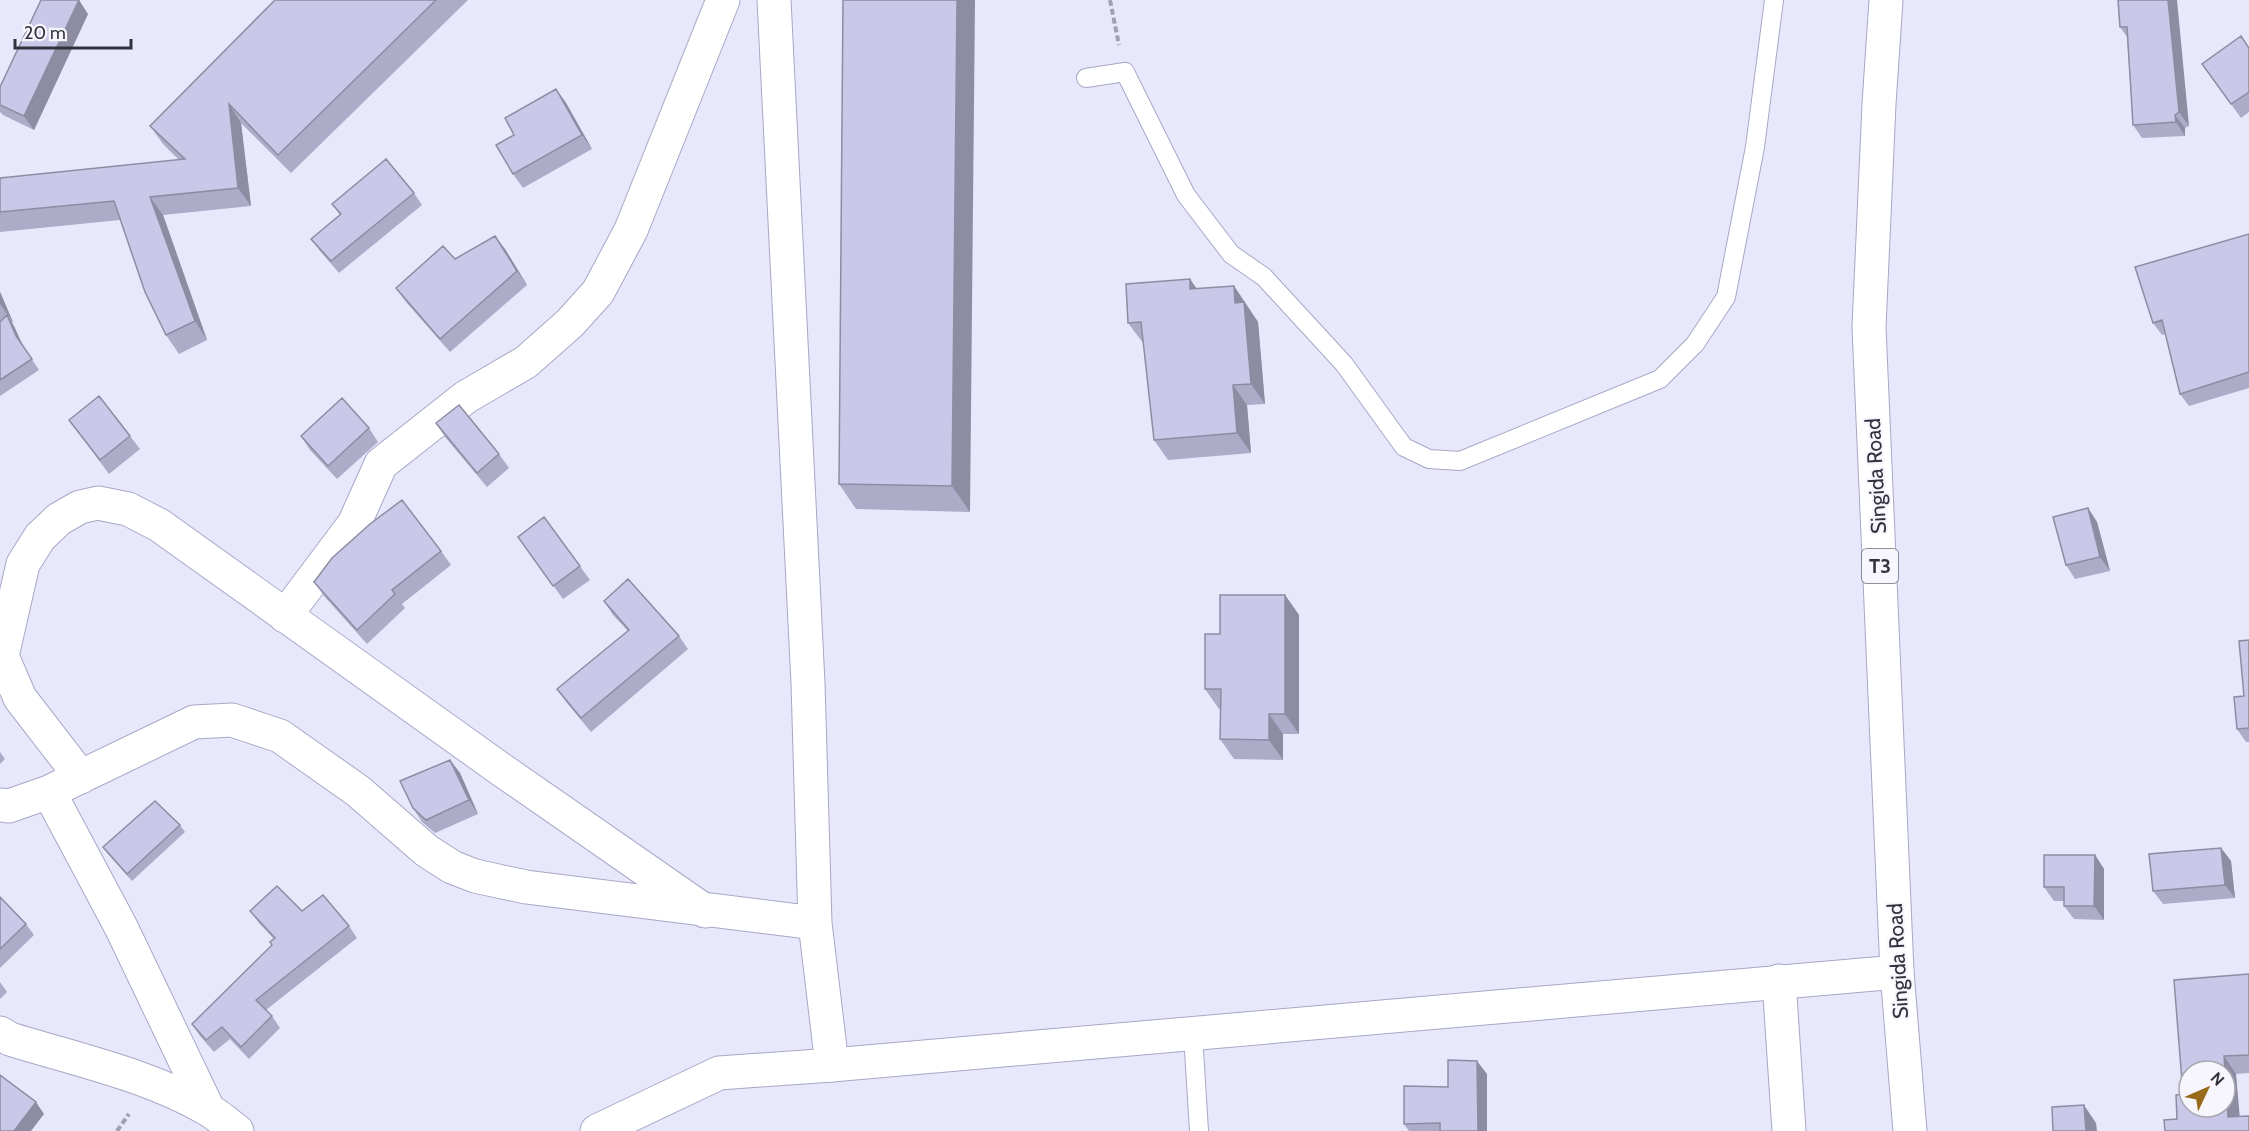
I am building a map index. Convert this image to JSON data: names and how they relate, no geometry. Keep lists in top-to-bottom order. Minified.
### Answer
{"streets":{"main road":["Singida Road","T3"]},"scale_bar":"20 m","north":"top right"}
